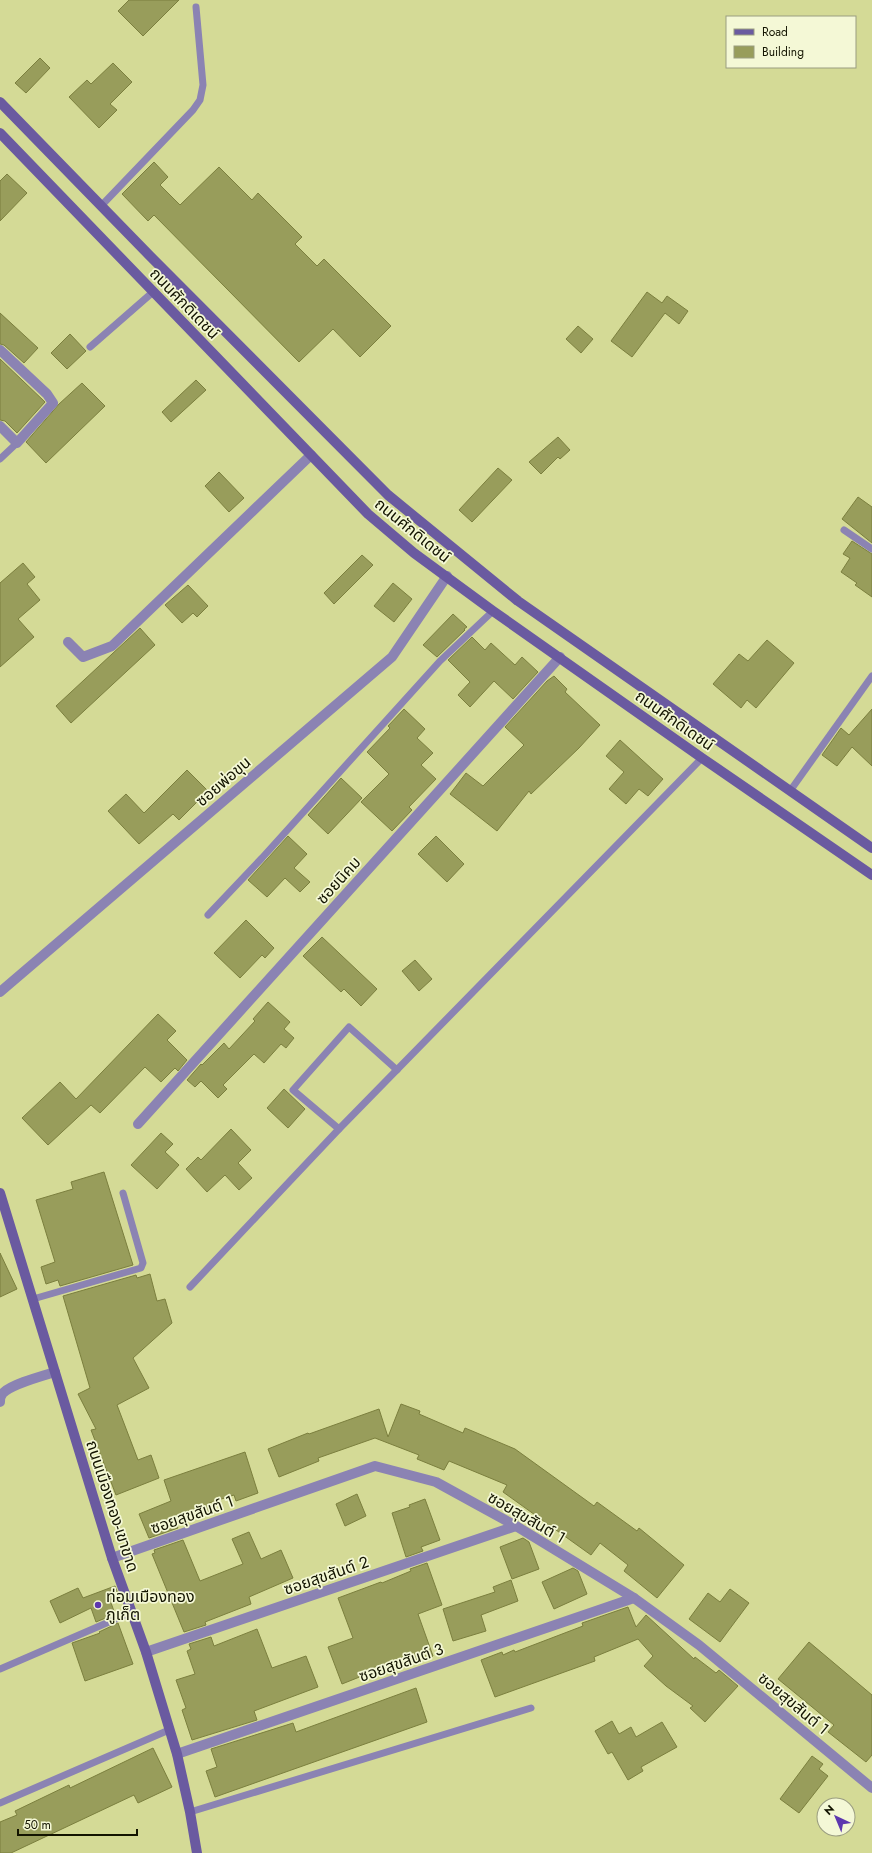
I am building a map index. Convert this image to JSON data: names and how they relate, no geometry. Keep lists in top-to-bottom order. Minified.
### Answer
{"streets":{"main road":["ถนนศักดิเดชน์","ถนนเมืองทอง-เขาขาด"],"street":["ซอยพ่อขุน","ซอยนิคม","ซอยสุขสันต์ 1","ซอยสุขสันต์ 2","ซอยสุขสันต์ 3"]},"crossings":[["ถนนศักดิเดชน์","ซอยพ่อขุน"],["ถนนศักดิเดชน์","ซอยนิคม"],["ถนนเมืองทอง-เขาขาด","ซอยสุขสันต์ 1"],["ถนนเมืองทอง-เขาขาด","ซอยสุขสันต์ 2"],["ถนนเมืองทอง-เขาขาด","ซอยสุขสันต์ 3"],["ซอยสุขสันต์ 1","ซอยสุขสันต์ 2"],["ซอยสุขสันต์ 1","ซอยสุขสันต์ 3"]],"places":["ท่อมเมืองทอง ภูเก็ต"],"legend":["Road","Building"],"scale_bar":"50 m","north":"top left"}
